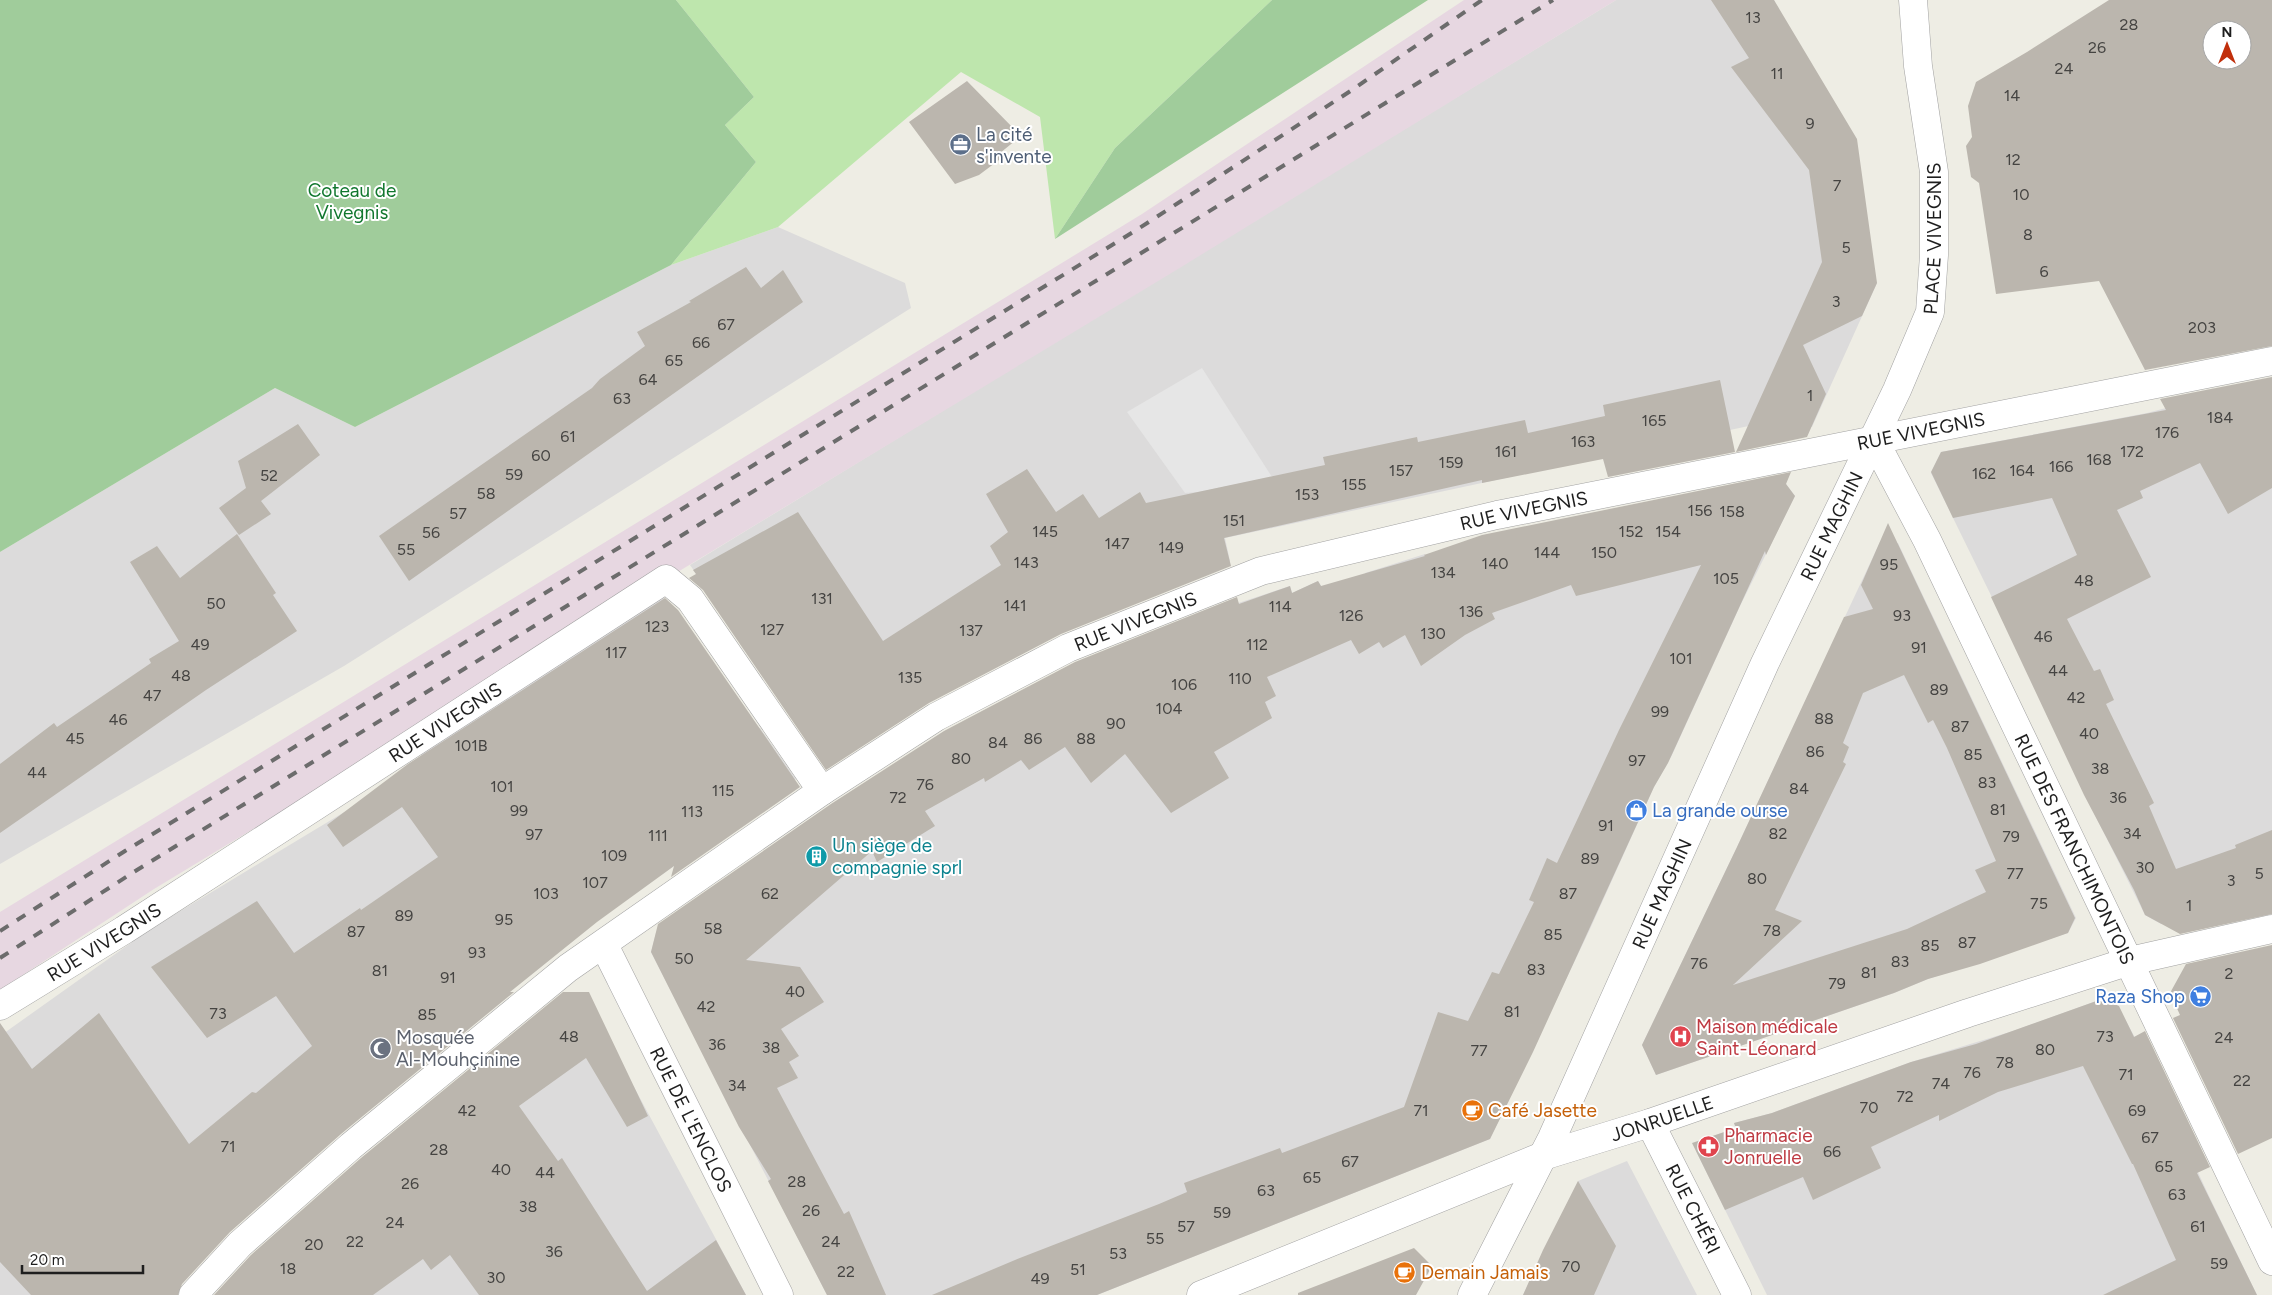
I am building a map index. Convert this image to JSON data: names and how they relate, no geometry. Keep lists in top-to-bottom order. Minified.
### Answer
{"streets":{"street":["PLACE VIVEGNIS","RUE VIVEGNIS","RUE MAGHIN","RUE DES FRANCHIMONTOIS","JONRUELLE","RUE DE L'ENCLOS","RUE CHÉRI"]},"crossings":[["PLACE VIVEGNIS","RUE VIVEGNIS"],["PLACE VIVEGNIS","RUE MAGHIN"],["PLACE VIVEGNIS","RUE DES FRANCHIMONTOIS"],["RUE VIVEGNIS","RUE MAGHIN"],["RUE VIVEGNIS","RUE DES FRANCHIMONTOIS"],["RUE VIVEGNIS","RUE DE L'ENCLOS"],["RUE MAGHIN","RUE DES FRANCHIMONTOIS"],["RUE MAGHIN","JONRUELLE"],["RUE DES FRANCHIMONTOIS","JONRUELLE"],["JONRUELLE","RUE CHÉRI"]],"parks":["Coteau de Vivegnis"],"places":{"office":["La cité s'invente"],"shop":["La grande ourse"],"building":["Un siège de compagnie sprl"],"supermarket":["Raza Shop"],"hospital":["Maison médicale Saint-Léonard"],"mosque":["Mosquée Al-Mouhçinine"],"cafe":["Café Jasette","Demain Jamais"],"pharmacy":["Pharmacie Jonruelle"]},"house_numbers":["13","28","26","24","11","14","9","12","7","10","8","5","6","3","67","203","66","65","64","1","63","184","165","176","61","163","161","172","60","168","159","166","157","164","162","59","52","155","58","153","156","158","57","151","145","152","154","56","147","149","55","144","150","143","140","95","134","105","48","131","50","141","114","136","126","93","123","127","137","130","46","49","112","91","117","101","44","48","135","110","106","89","47","42","104","99","88","46","90","87","40","45","86","88","84","101B","86","85","80","97","38","44","83","76","101","84","115","72","36","81","99","113","91","82","34","97","111","79","109","89","30","77","5","80","3","107","103","62","87","75","1","89","95","58","78","87","85","87","85","93","50","83","76","83","81","81","2","91","79","40","42","81","73","85","48","73","24","36","38","80","77","78","76","71","22","74","34","72","70","42","71","69","67","71","28","66","67","65","40","44","65","28","26","63","63","38","26","59","24","57","61","55","22","24","20","36","53","59","70","18","51","22","30","49"],"scale_bar":"20 m","north":"top"}
